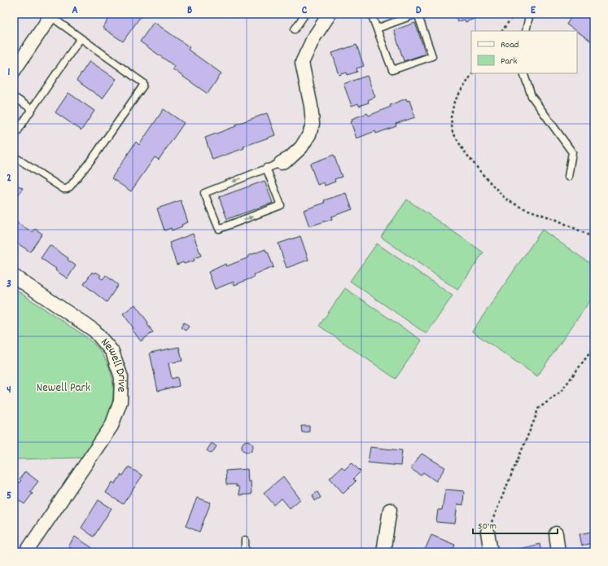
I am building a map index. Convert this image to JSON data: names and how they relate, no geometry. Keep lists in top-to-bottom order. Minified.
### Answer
{"streets":{"street":["Newell Drive"]},"parks":["Newell Park"],"legend":["Road","Park"],"scale_bar":"50 m","grid":{"columns":["A","B","C","D","E"],"rows":["1","2","3","4","5"]}}
